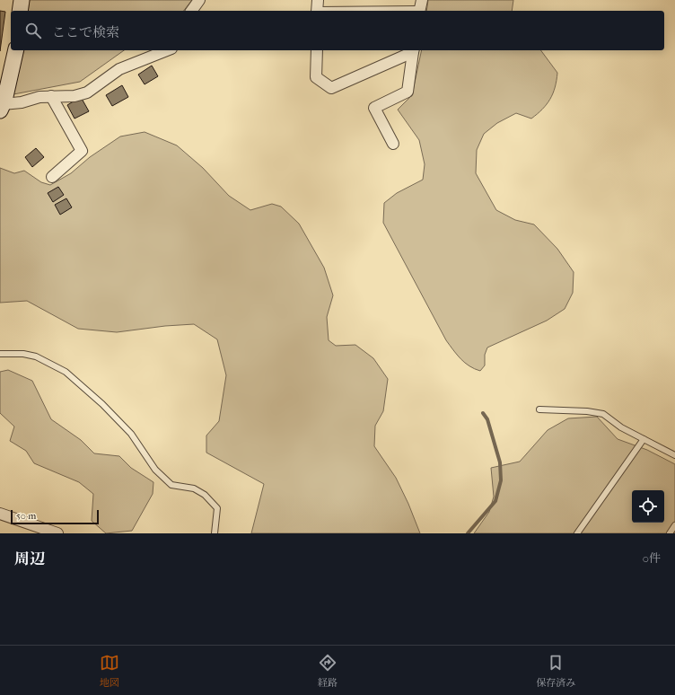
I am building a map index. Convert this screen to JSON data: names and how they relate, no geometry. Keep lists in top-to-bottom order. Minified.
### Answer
{"scale_bar":"50 m","page":{"search":"ここで検索","scale":"50 m","heading":["周辺","0件"],"nav":["地図","経路","保存済み"]}}
